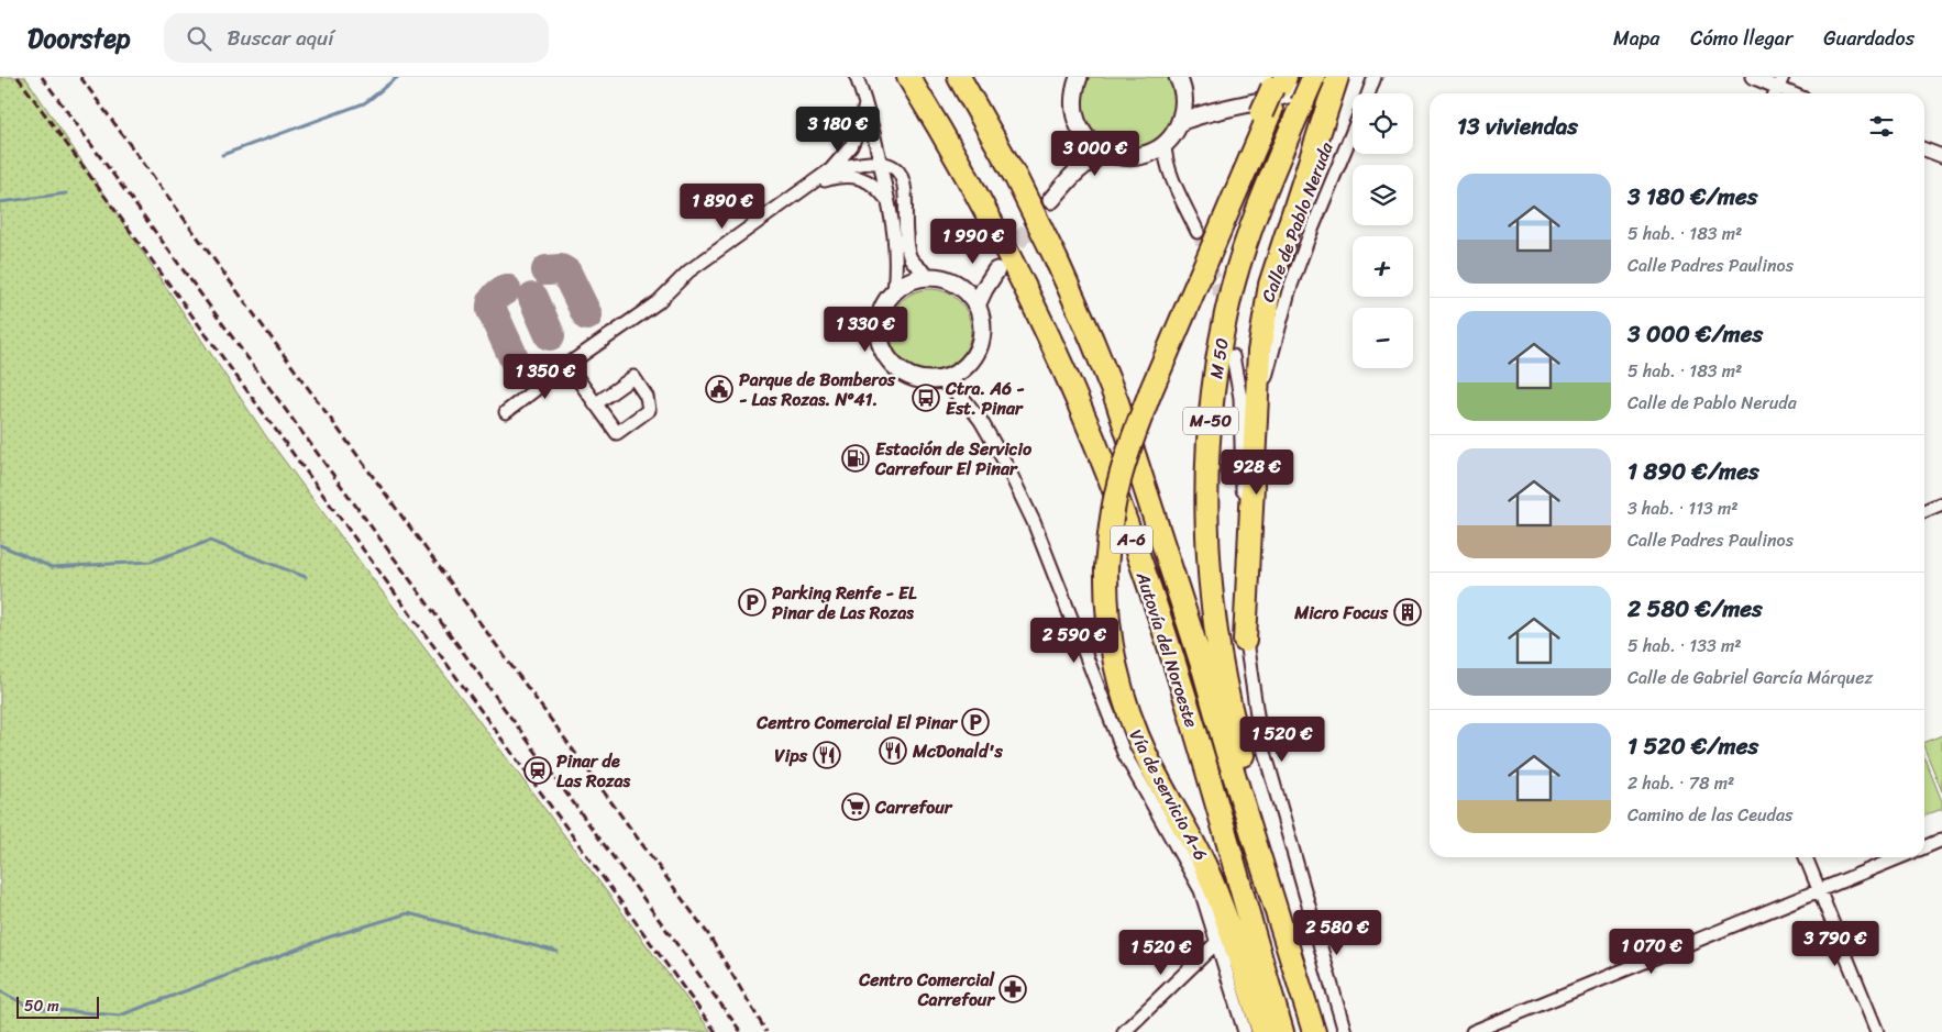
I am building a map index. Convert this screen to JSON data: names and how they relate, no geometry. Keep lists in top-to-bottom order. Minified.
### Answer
{"streets":{"highway":["M 50","M-50","A-6","Autovía del Noroeste"],"street":["Calle de Pablo Neruda","Vía de servicio A-6"]},"crossings":[["M 50","Autovía del Noroeste"]],"places":{"public building":["Parque de Bomberos - Las Rozas. Nº41."],"bus stop":["Ctra. A6 - Est. Pinar"],"fuel station":["Estación de Servicio Carrefour El Pinar"],"parking":["Parking Renfe - EL Pinar de Las Rozas","Centro Comercial El Pinar"],"building":["Micro Focus"],"restaurant":["McDonald's","Vips"],"station":["Pinar de Las Rozas"],"supermarket":["Carrefour"],"pharmacy":["Centro Comercial Carrefour"]},"scale_bar":"50 m","page":{"header":"Doorstep","search":"Buscar aquí","nav":["Mapa","Cómo llegar","Guardados"],"map_buttons":["+","−"],"heading":"13 viviendas","price":["3 180 €","3 000 €","1 890 €","1 990 €","1 330 €","1 350 €","928 €","2 590 €","1 520 €","2 580 €","3 790 €","1 070 €","1 520 €"],"list":[{"name":"3 180 €/mes","note":"5 hab. · 183 m² · Calle Padres Paulinos"},{"name":"3 000 €/mes","note":"5 hab. · 183 m² · Calle de Pablo Neruda"},{"name":"1 890 €/mes","note":"3 hab. · 113 m² · Calle Padres Paulinos"},{"name":"2 580 €/mes","note":"5 hab. · 133 m² · Calle de Gabriel García Márquez"},{"name":"1 520 €/mes","note":"2 hab. · 78 m² · Camino de las Ceudas"}],"scale":"50 m"}}
